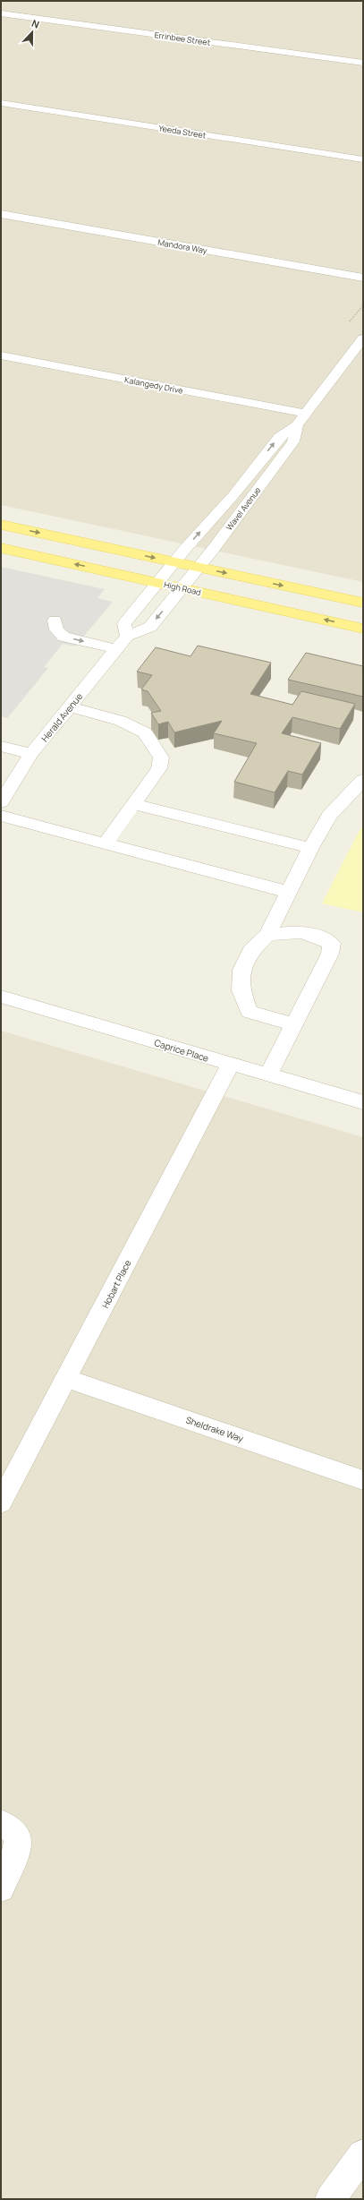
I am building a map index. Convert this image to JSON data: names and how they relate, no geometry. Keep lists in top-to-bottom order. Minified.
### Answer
{"streets":{"main road":["High Road"],"street":["Errinbee Street","Yeeda Street","Mandora Way","Kalangedy Drive","Wavel Avenue","Herald Avenue","Caprice Place","Hobart Place","Sheldrake Way"]},"crossings":[["Kalangedy Drive","Wavel Avenue"],["Wavel Avenue","High Road"],["Caprice Place","Hobart Place"],["Hobart Place","Sheldrake Way"]],"north":"top"}
